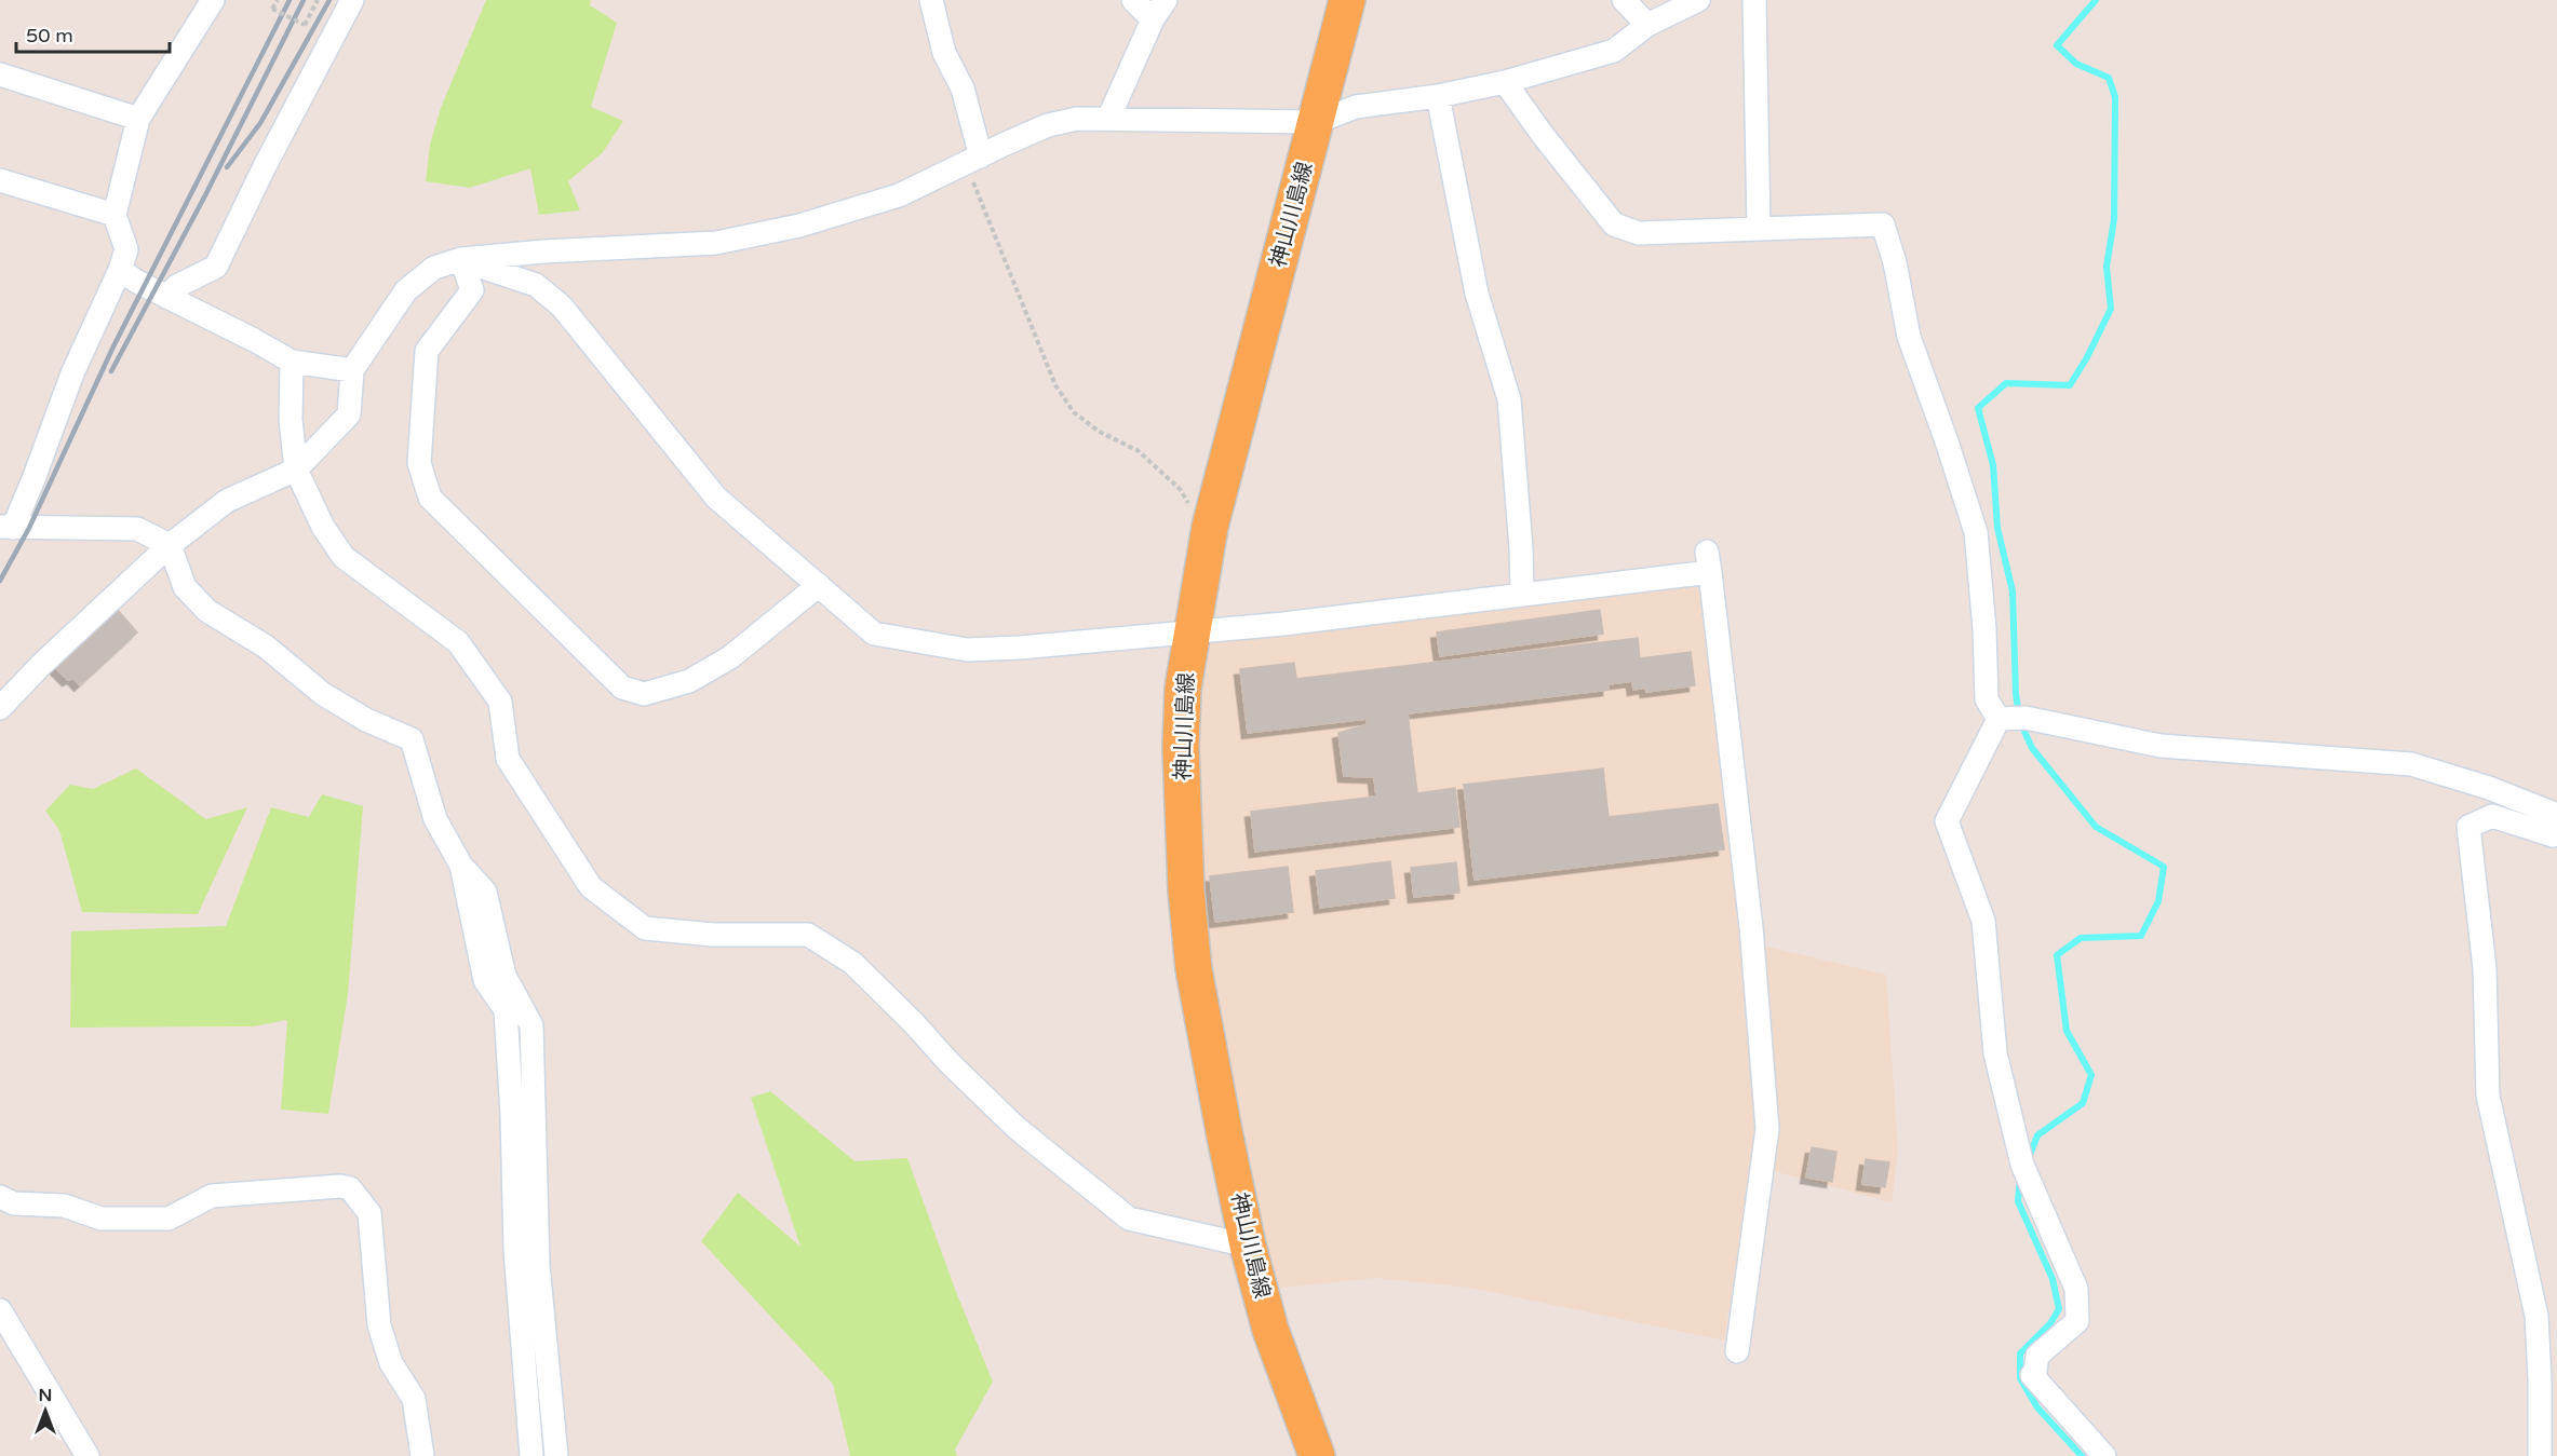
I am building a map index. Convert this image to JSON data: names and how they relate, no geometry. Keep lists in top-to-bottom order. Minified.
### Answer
{"streets":{"main road":["神山川島線"]},"scale_bar":"50 m","north":"top"}
